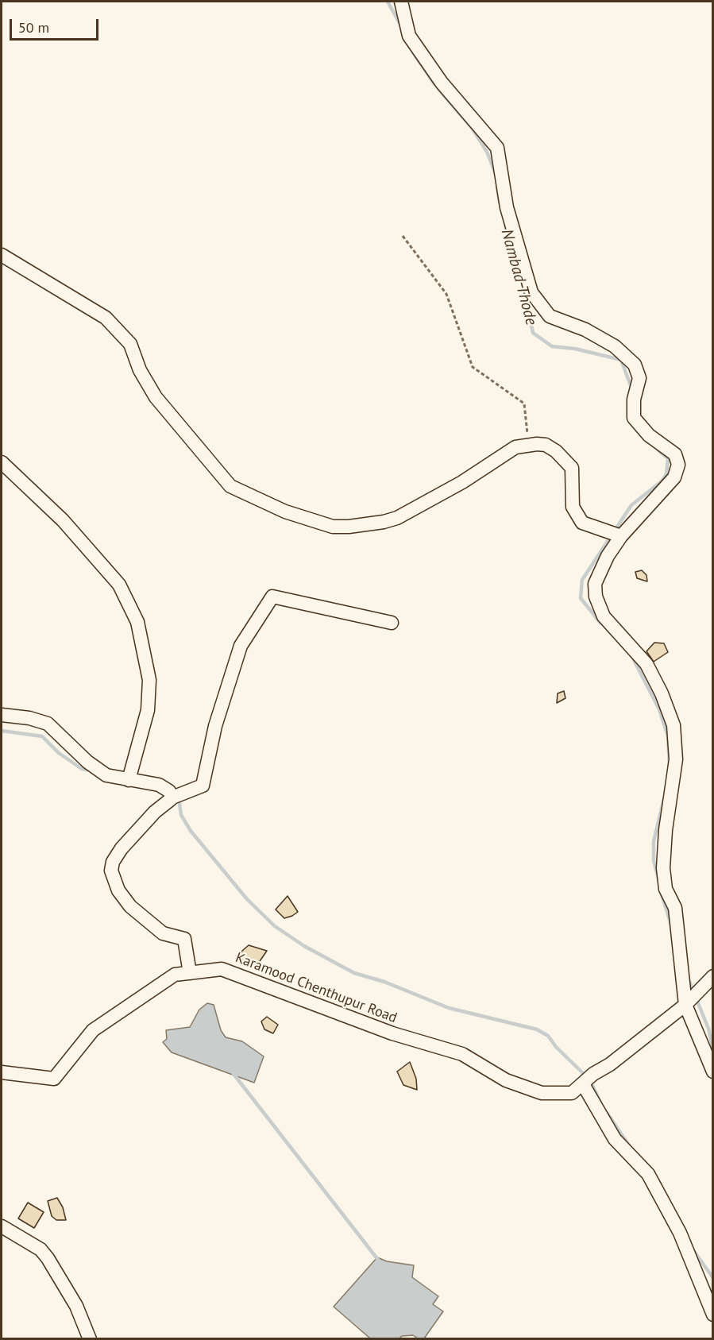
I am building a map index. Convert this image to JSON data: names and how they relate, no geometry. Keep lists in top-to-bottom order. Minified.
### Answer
{"streets":{"street":["Karamood Chenthupur Road"]},"water":["Nambad Thode"],"scale_bar":"50 m"}
